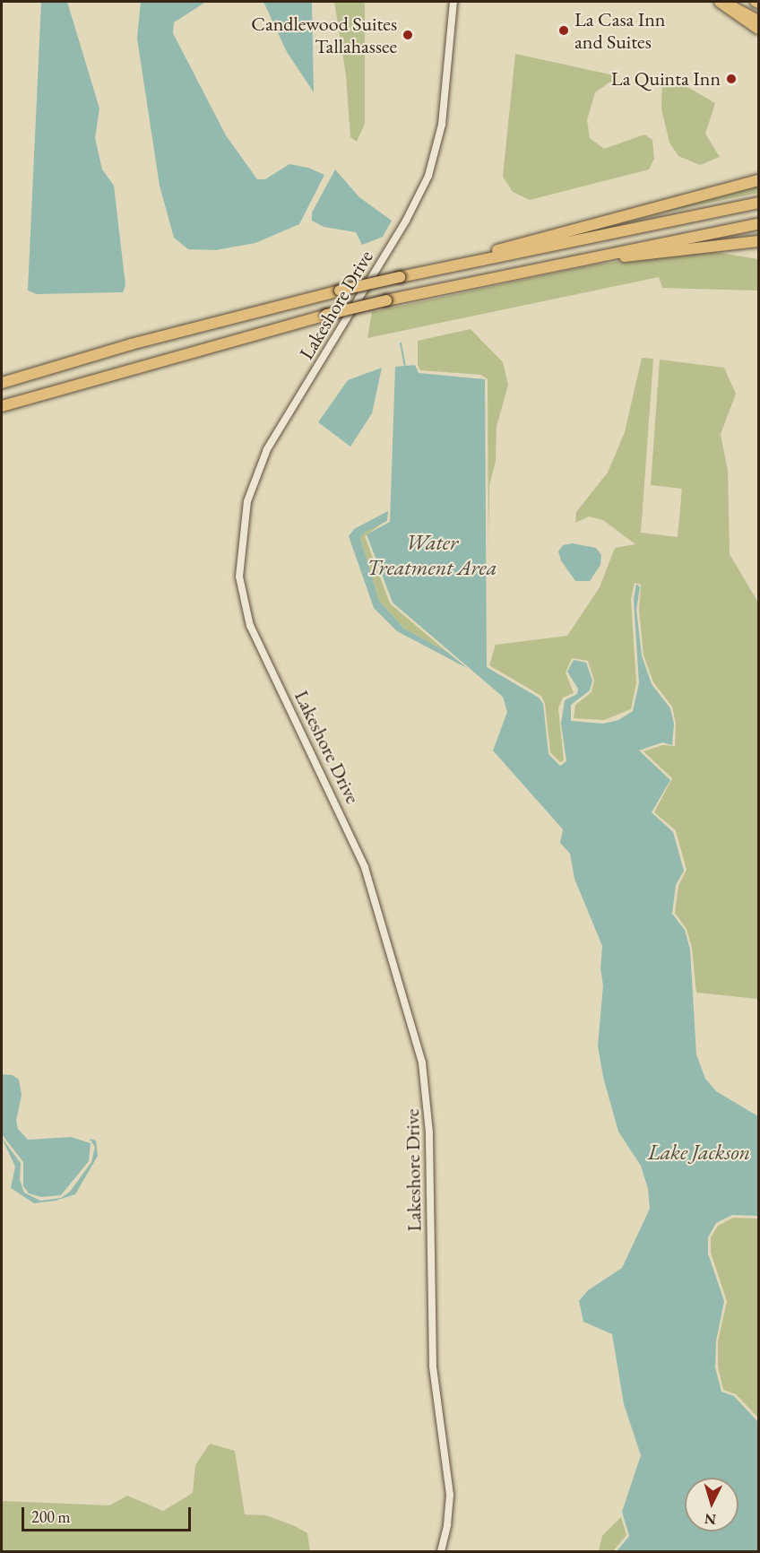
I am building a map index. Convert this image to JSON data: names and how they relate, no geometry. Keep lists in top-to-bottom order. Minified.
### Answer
{"streets":{"street":["Lakeshore Drive"]},"water":["Water Treatment Area","Lake Jackson"],"places":["La Casa Inn and Suites","Candlewood Suites Tallahassee","La Quinta Inn"],"scale_bar":"200 m","north":"bottom"}
